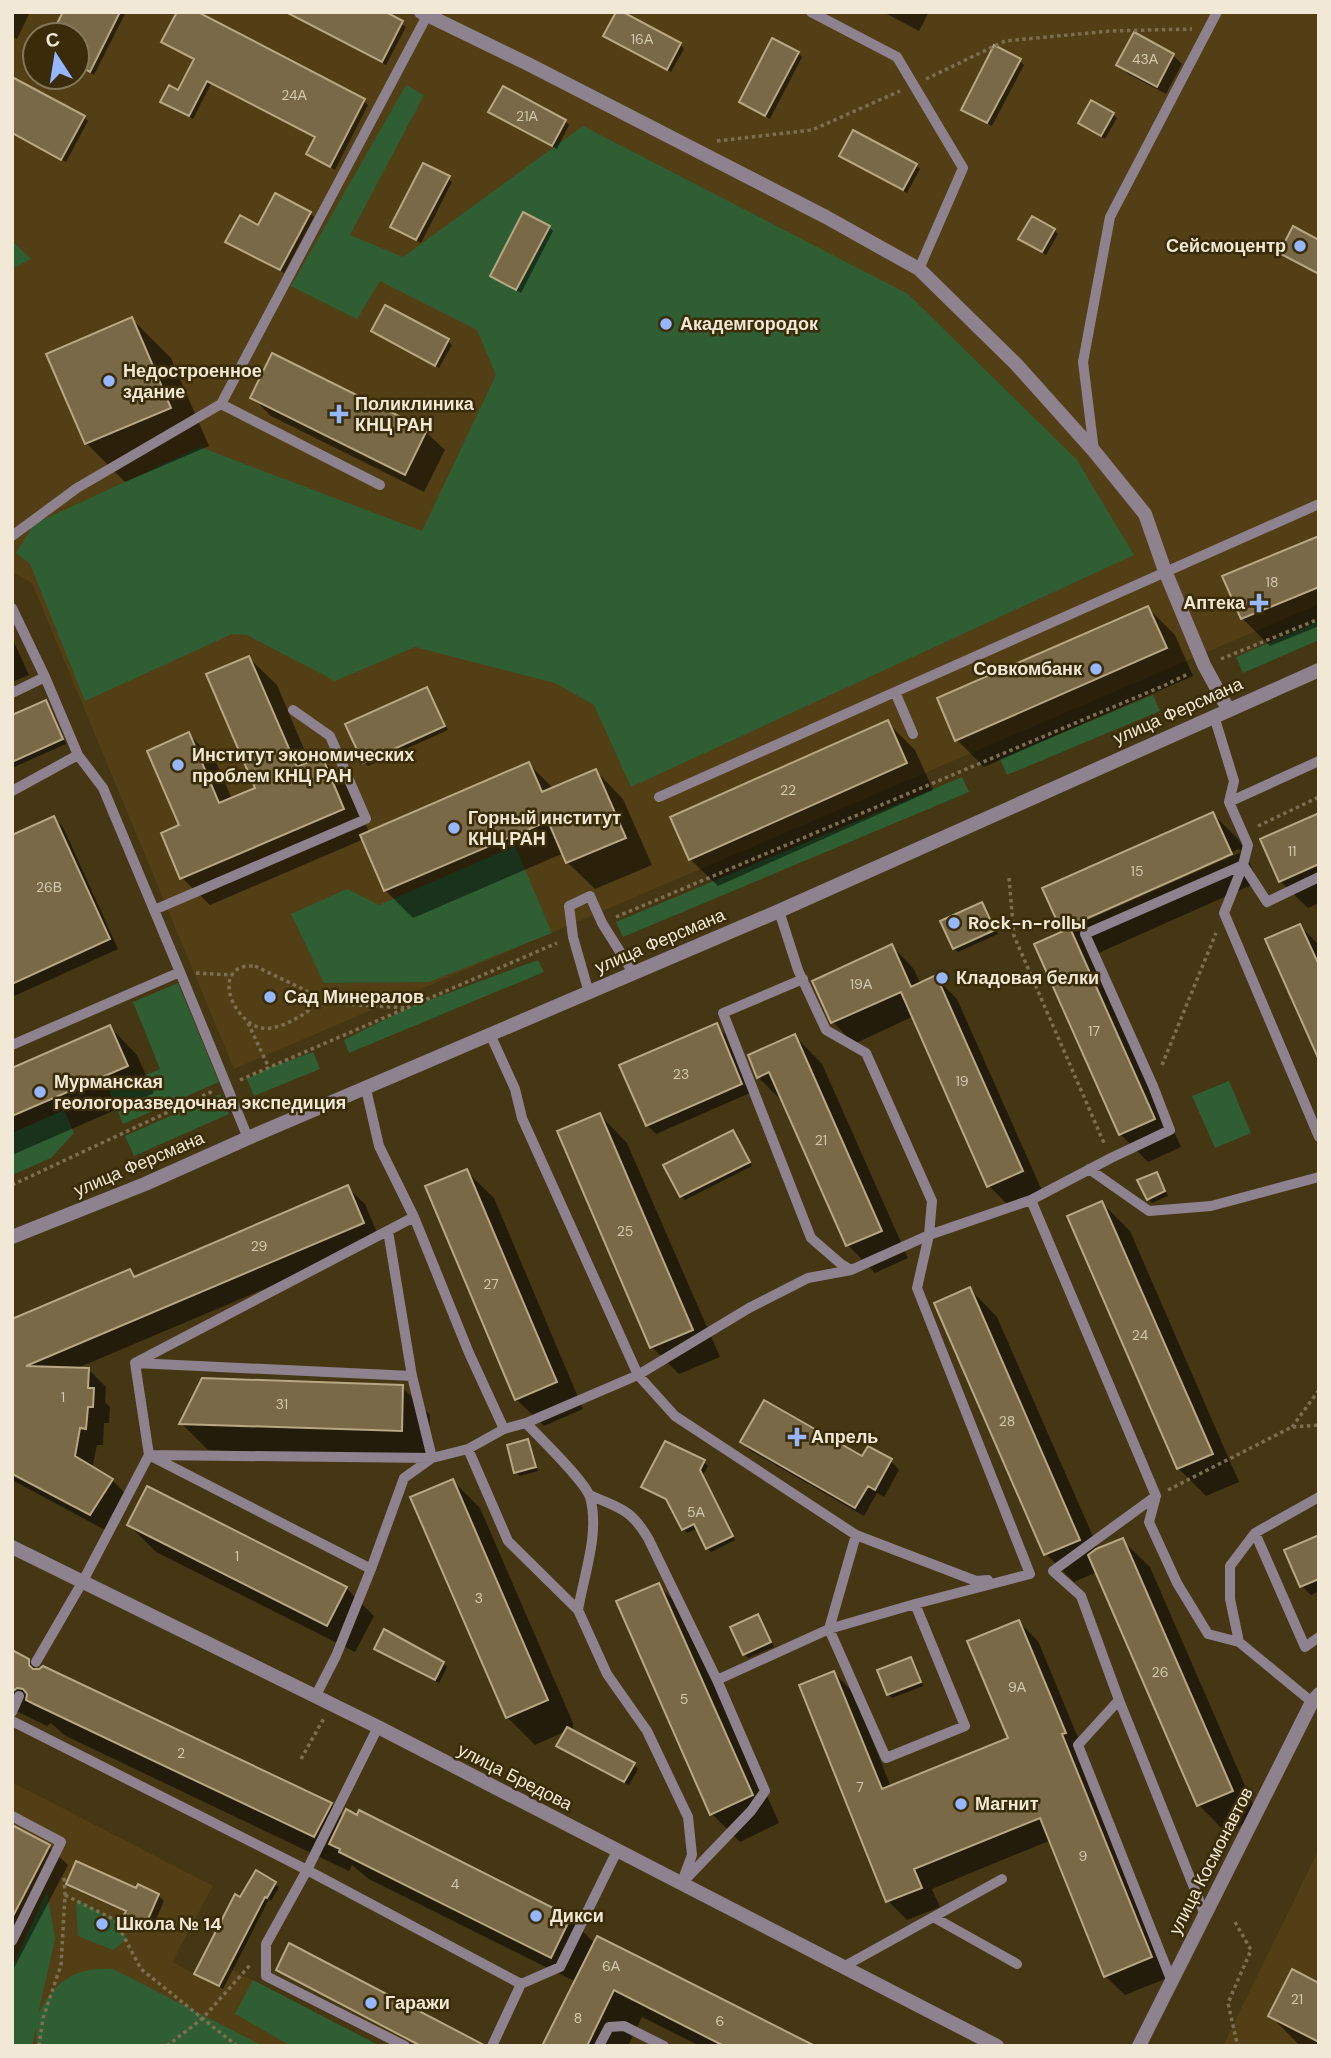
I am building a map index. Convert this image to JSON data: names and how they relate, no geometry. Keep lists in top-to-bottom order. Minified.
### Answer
{"streets":{"street":["улица Ферсмана","улица Бредова","улица Космонавтов"]},"places":{"other":["Сейсмоцентр","Академгородок","Недостроенное здание","Совкомбанк","Институт экономических проблем КНЦ РАН","Горный институт КНЦ РАН","Rock-n-rollы","Кладовая белки","Сад Минералов","Мурманская геологоразведочная экспедиция","Магнит","Дикси","Школа № 14","Гаражи"],"health":["Поликлиника КНЦ РАН","Аптека","Апрель"]},"house_numbers":["16А","43А","24А","21А","18","22","11","15","26В","19А","17","23","19","21","25","29","27","24","1","31","28","5А","1","3","26","9А","5","2","7","9","4","6А","21","8","6"],"north":"top"}
